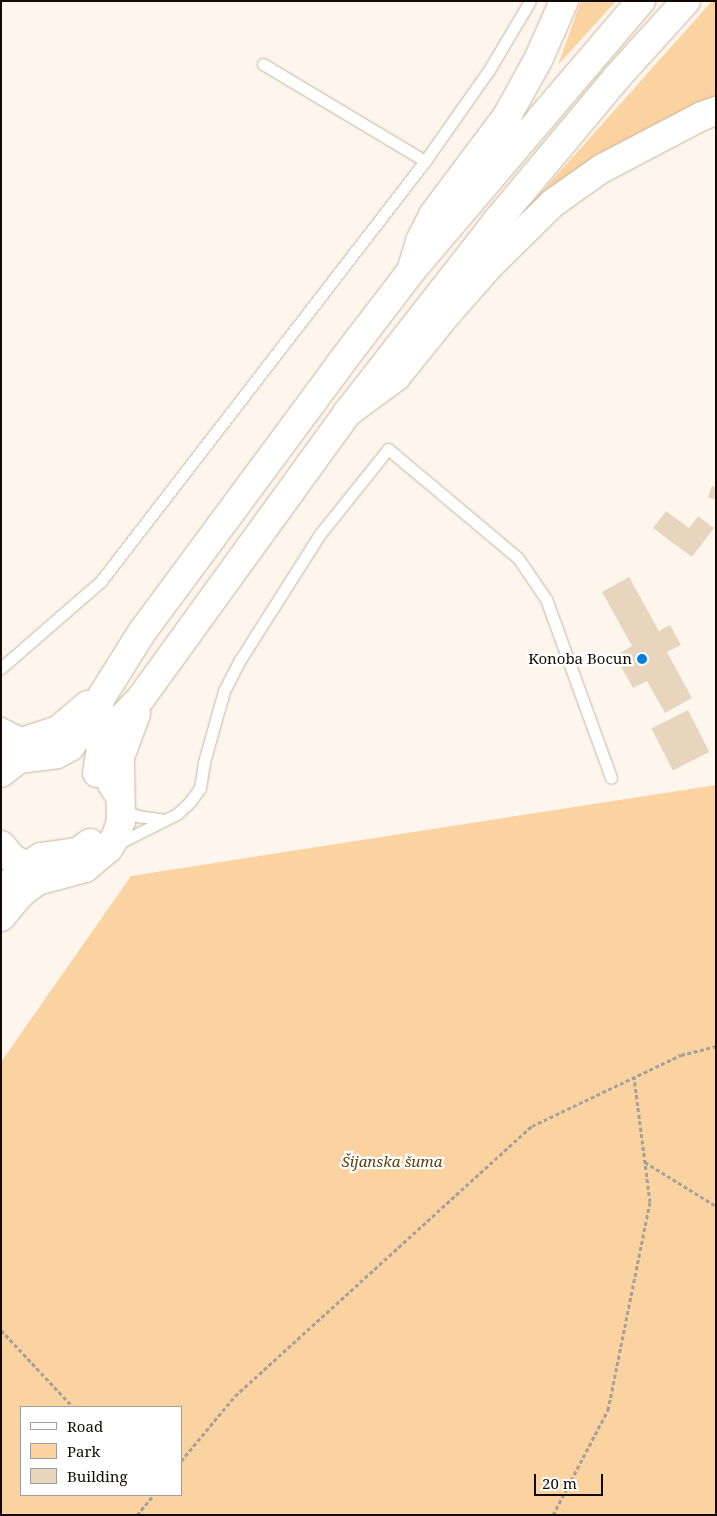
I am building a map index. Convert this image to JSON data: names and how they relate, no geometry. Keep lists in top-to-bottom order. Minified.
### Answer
{"parks":["Šijanska šuma"],"places":["Konoba Bocun"],"legend":["Road","Park","Building"],"scale_bar":"20 m"}
